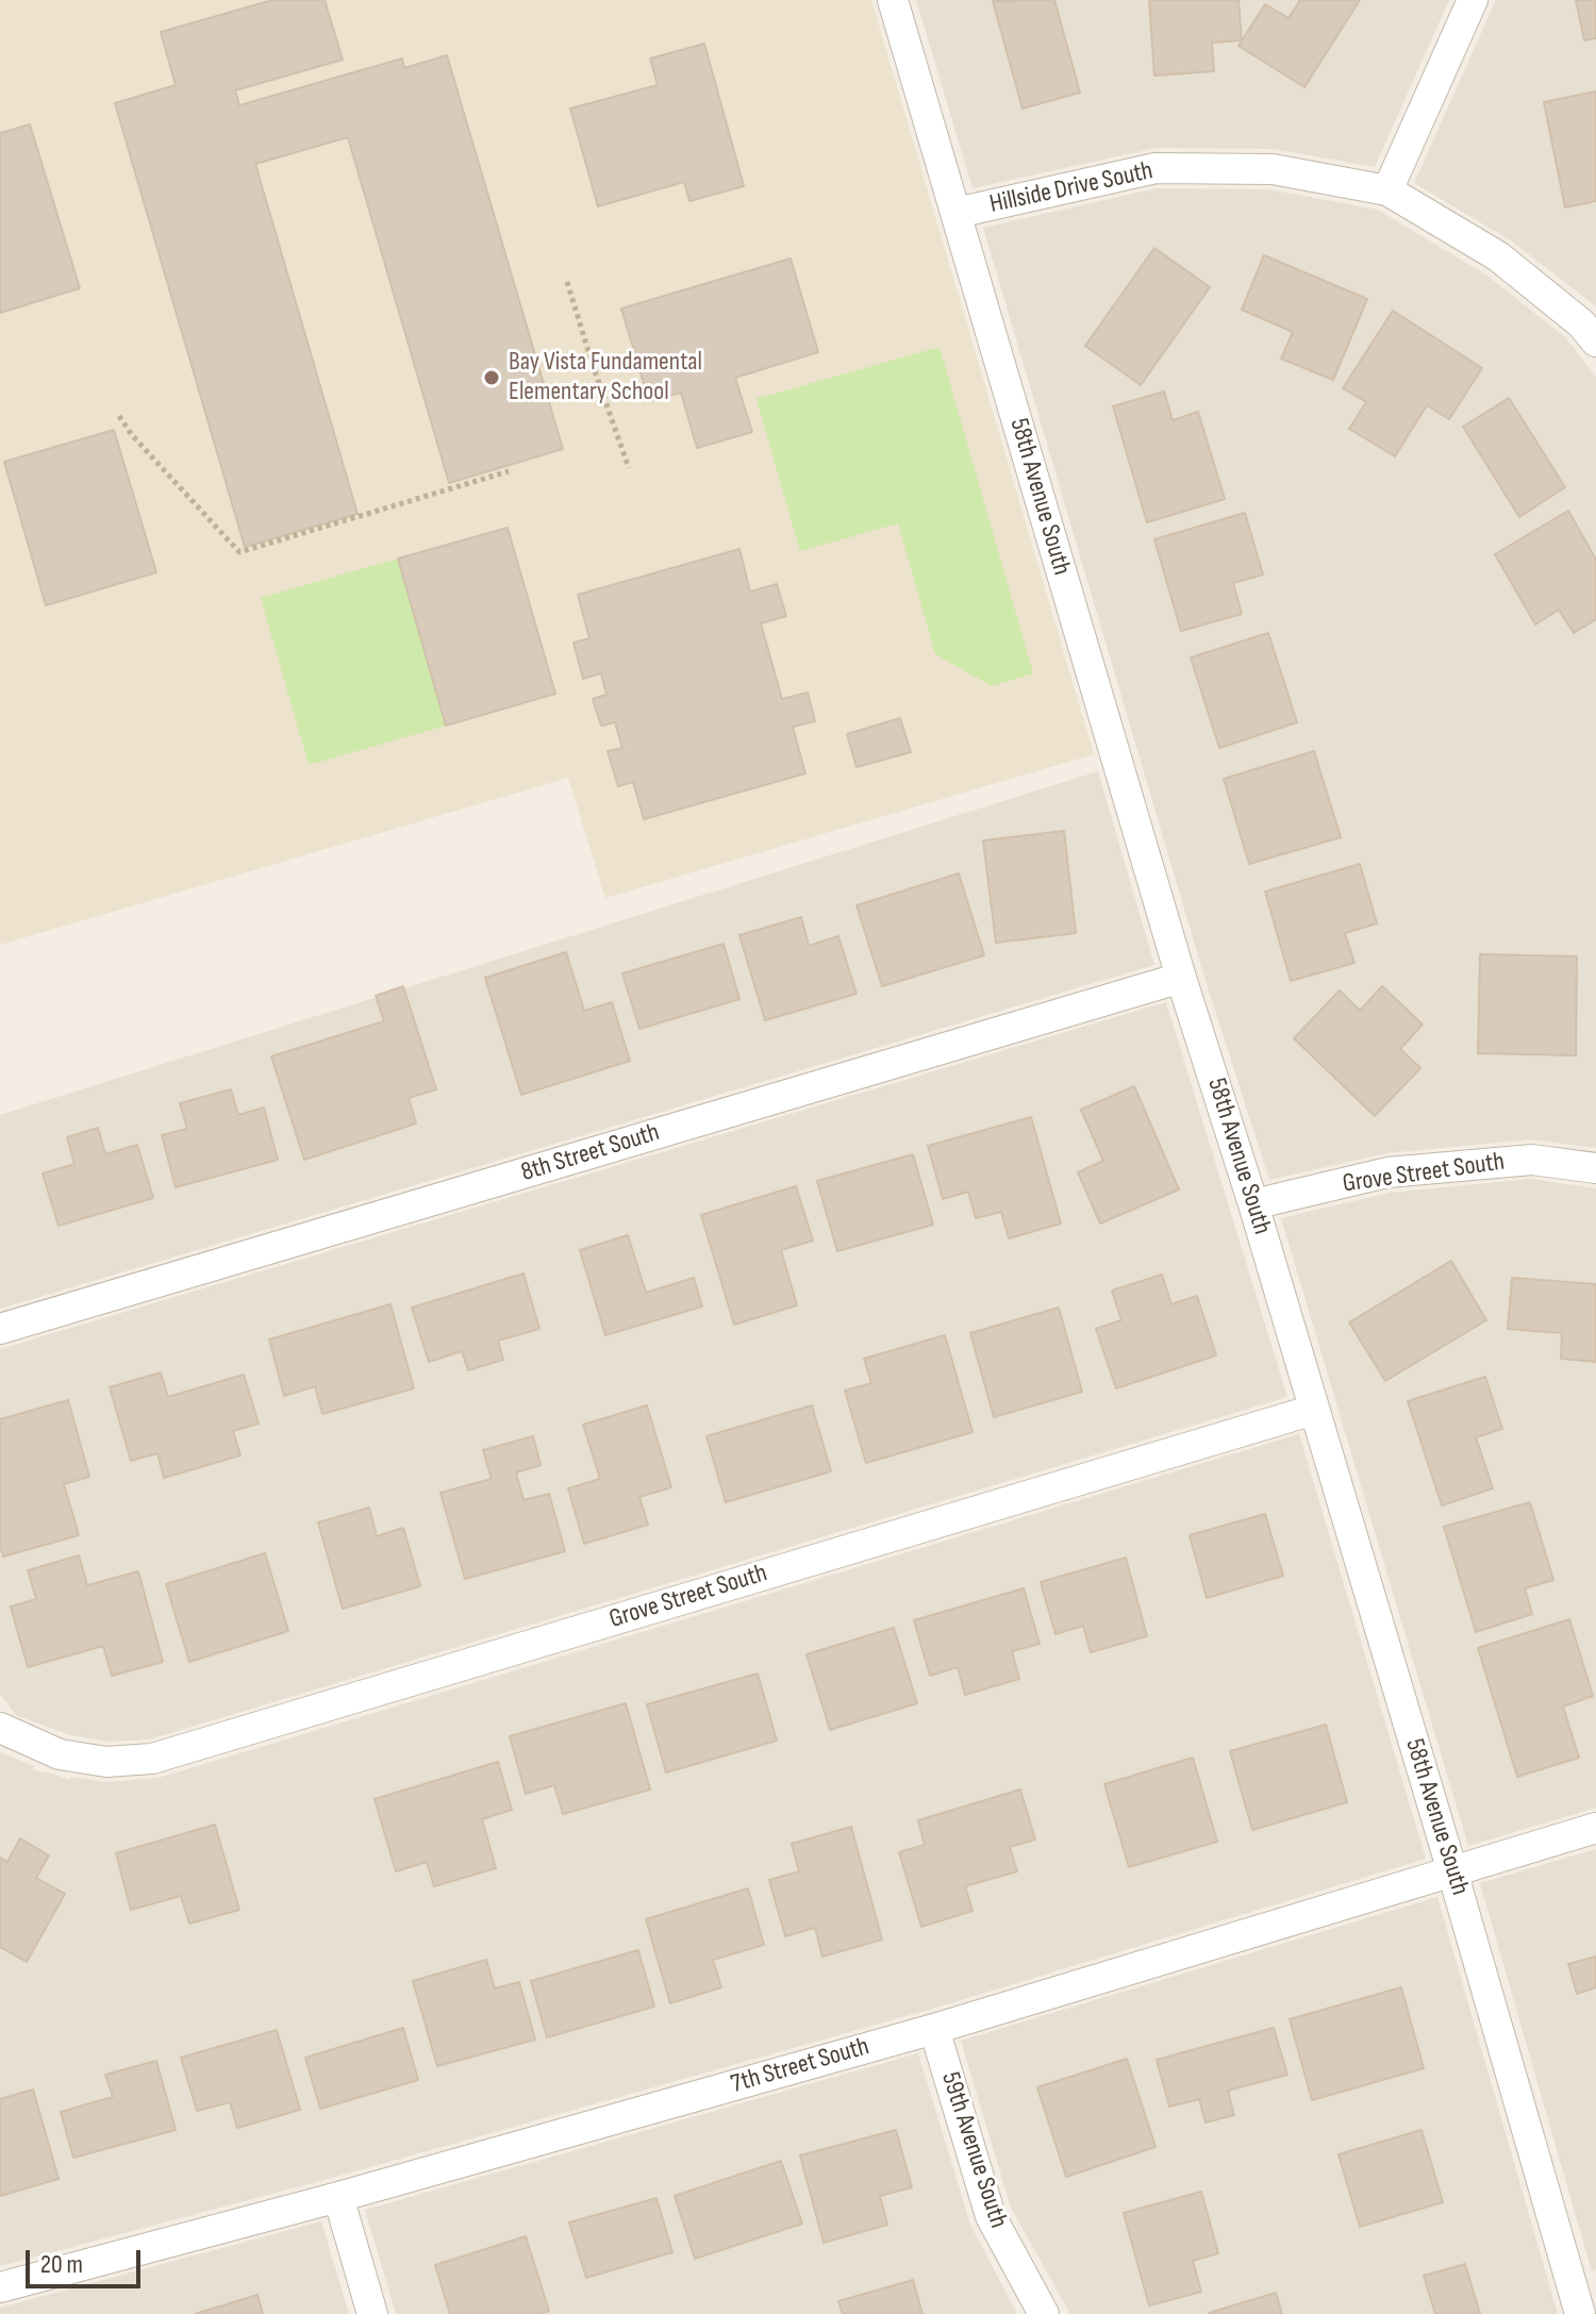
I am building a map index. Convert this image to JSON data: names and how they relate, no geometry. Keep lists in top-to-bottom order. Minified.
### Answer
{"streets":{"street":["Hillside Drive South","58th Avenue South","8th Street South","Grove Street South","7th Street South","59th Avenue South"]},"crossings":[["Hillside Drive South","58th Avenue South"],["58th Avenue South","8th Street South"],["58th Avenue South","Grove Street South"],["58th Avenue South","7th Street South"],["7th Street South","59th Avenue South"]],"places":["Bay Vista Fundamental Elementary School"],"scale_bar":"20 m"}
